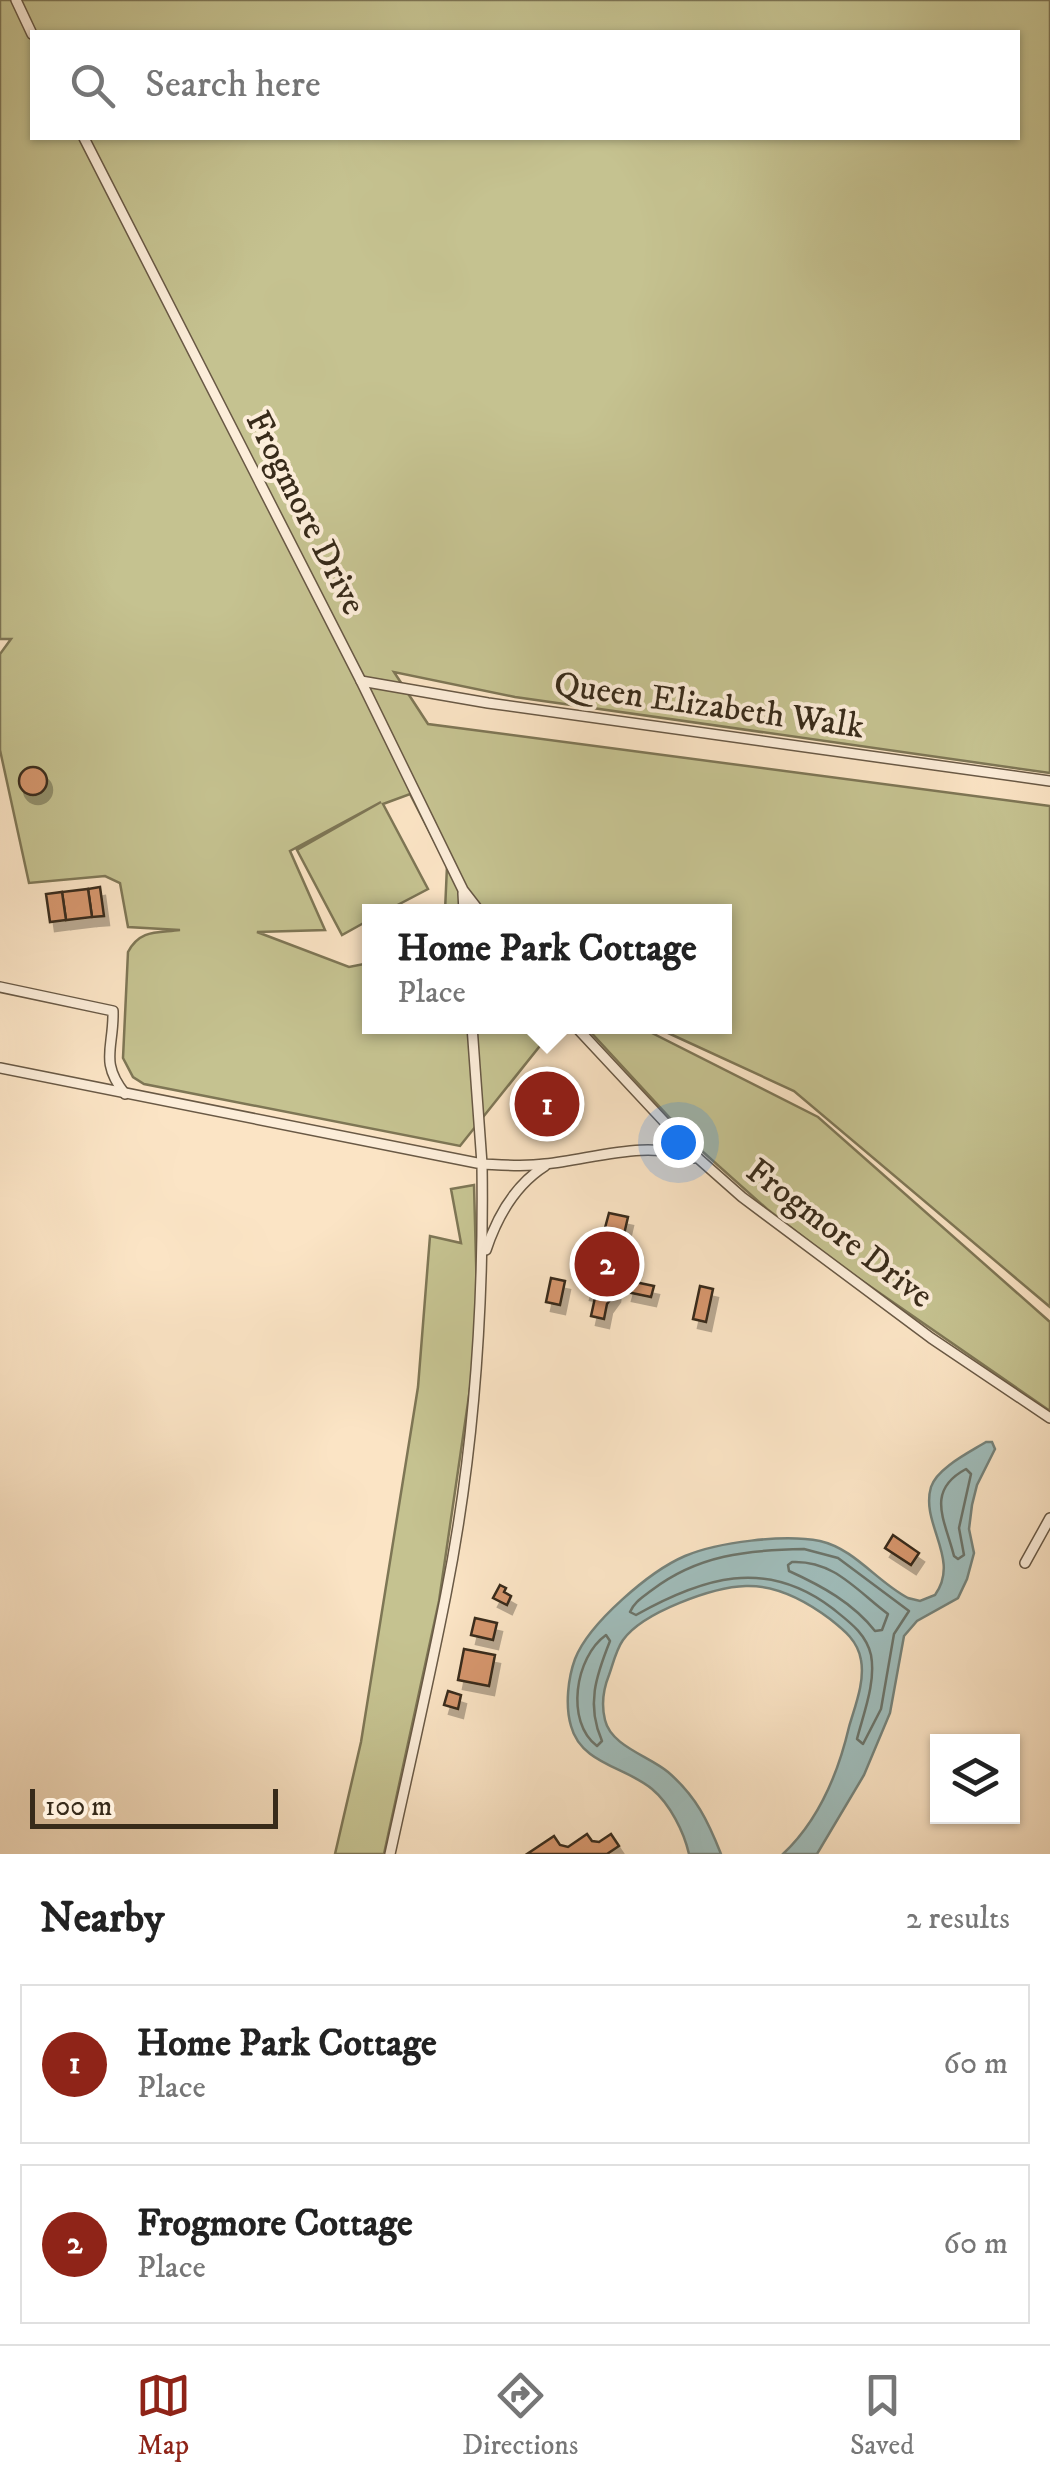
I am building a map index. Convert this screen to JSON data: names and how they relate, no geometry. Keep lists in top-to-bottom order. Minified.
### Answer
{"streets":{"lane":["Frogmore Drive","Queen Elizabeth Walk"]},"crossings":[["Frogmore Drive","Queen Elizabeth Walk"]],"scale_bar":"100 m","page":{"search":"Search here","popup":["Home Park Cottage","Place"],"pins":["1","2"],"scale":"100 m","heading":["Nearby","2 results"],"list":[{"mark":"1","name":"Home Park Cottage","note":"Place","value":"60 m"},{"mark":"2","name":"Frogmore Cottage","note":"Place","value":"60 m"}],"nav":["Map","Directions","Saved"]}}
